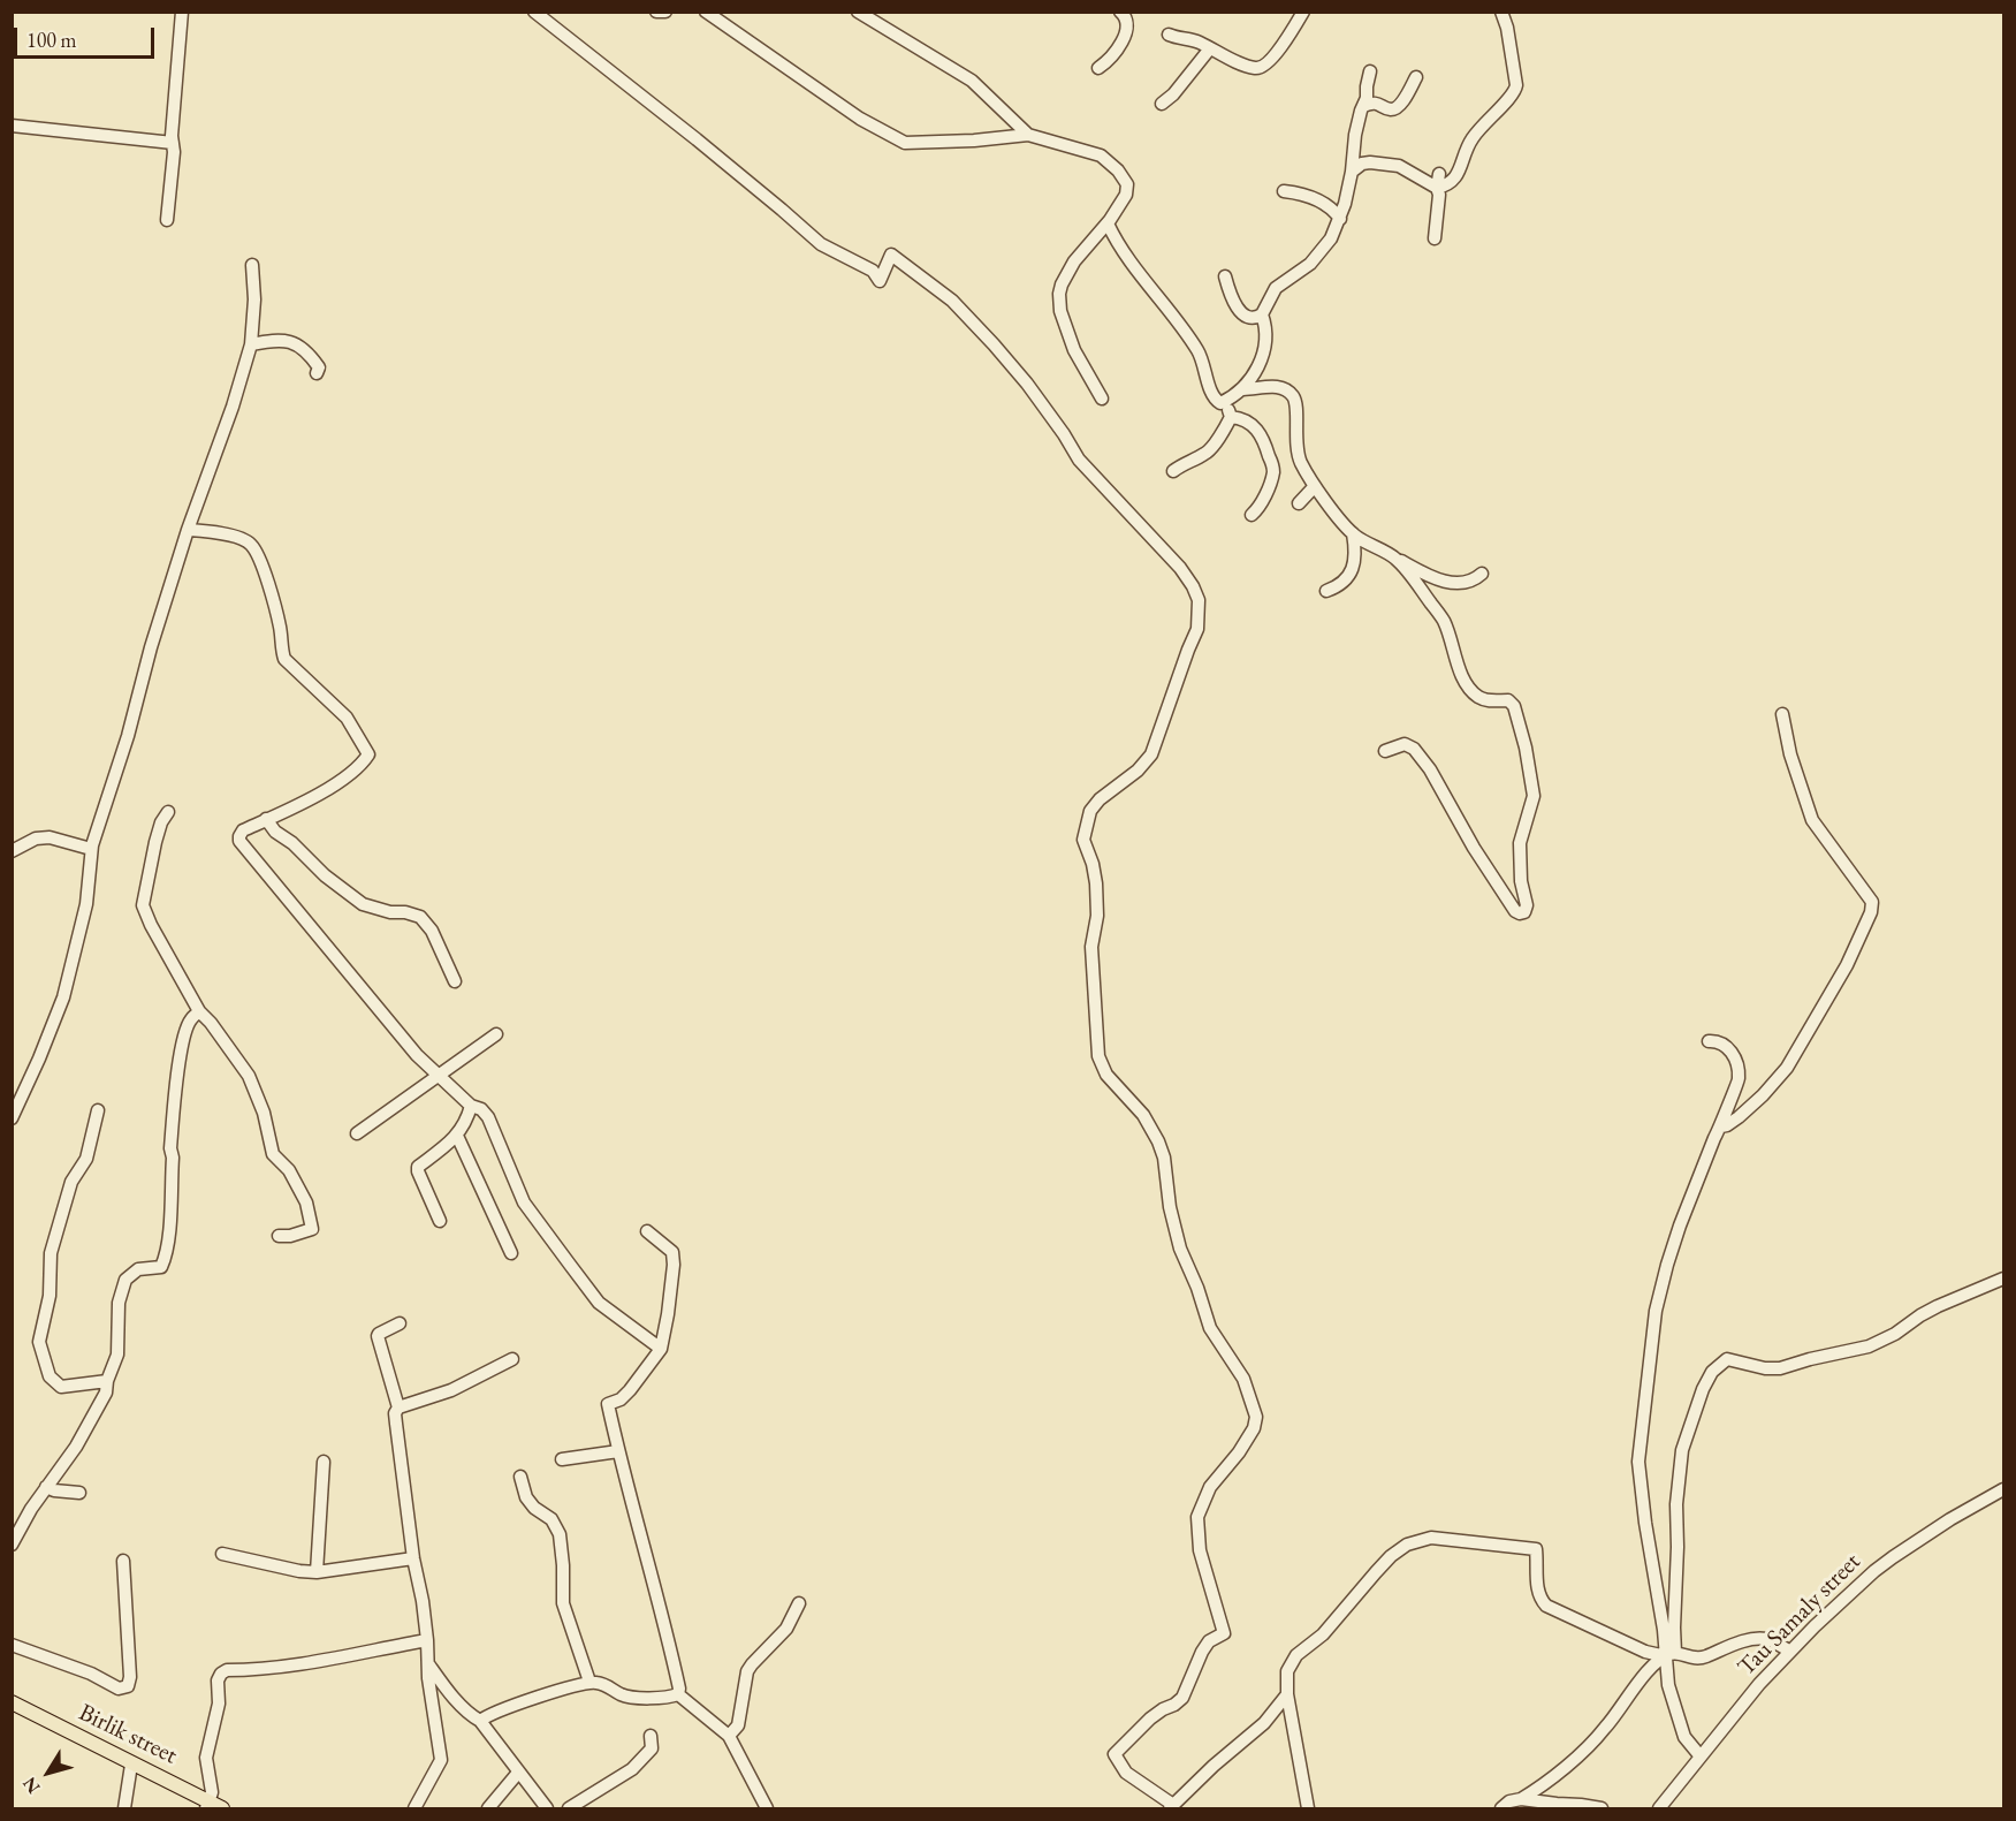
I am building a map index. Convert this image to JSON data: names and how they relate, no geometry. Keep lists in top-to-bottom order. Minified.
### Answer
{"streets":{"main road":["Birlik street"],"street":["Tau Samaly street"]},"scale_bar":"100 m","north":"bottom left"}
